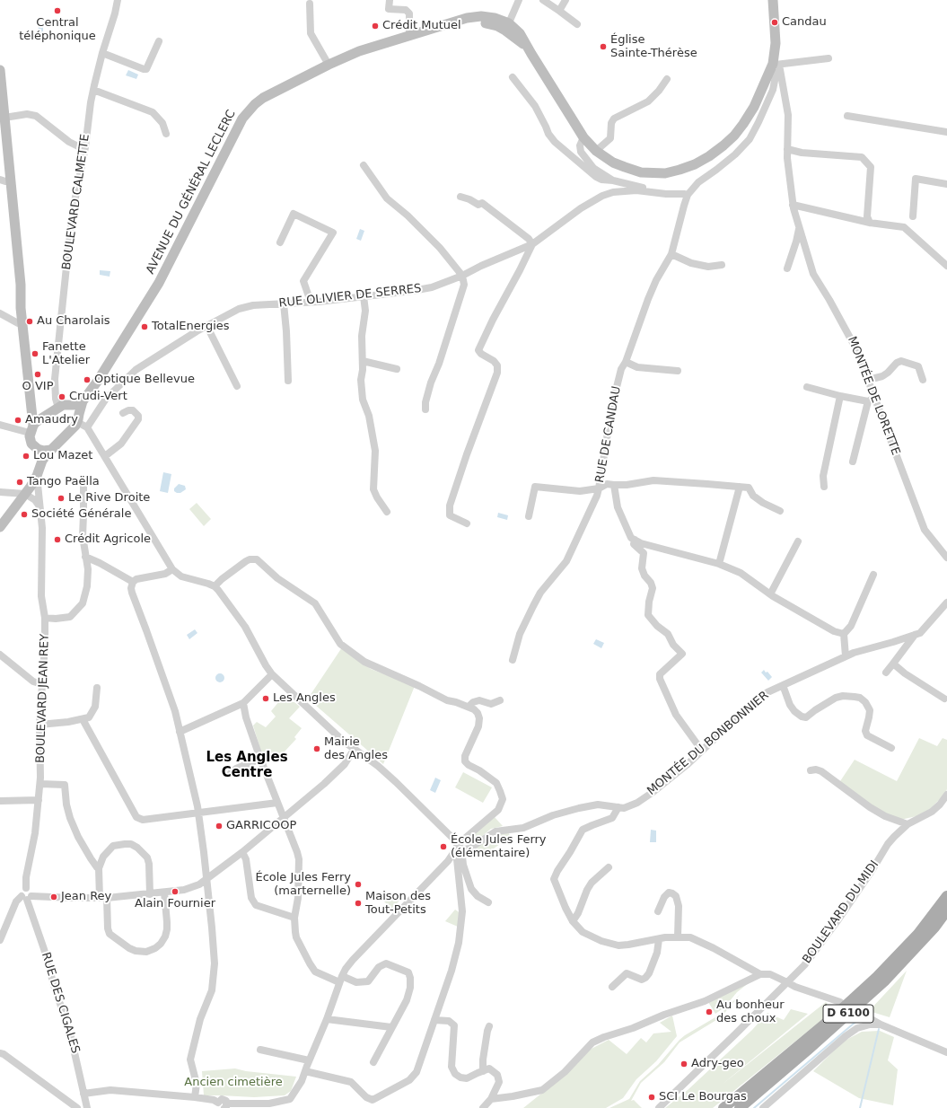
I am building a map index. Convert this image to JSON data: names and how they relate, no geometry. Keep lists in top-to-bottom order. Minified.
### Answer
{"streets":{"main road":["AVENUE DU GÉNÉRAL LECLERC","D 6100"],"street":["BOULEVARD CALMETTE","RUE OLIVIER DE SERRES","MONTÉE DE LORETTE","RUE DE CANDAU","BOULEVARD JEAN REY","MONTÉE DU BONBONNIER","BOULEVARD DU MIDI","RUE DES CIGALES"]},"crossings":[["AVENUE DU GÉNÉRAL LECLERC","MONTÉE DE LORETTE"],["RUE OLIVIER DE SERRES","RUE DE CANDAU"],["BOULEVARD JEAN REY","RUE DES CIGALES"]],"districts":["Les Angles Centre"],"parks":["Ancien cimetière"],"places":["Central téléphonique","Candau","Crédit Mutuel","Église Sainte-Thérèse","Au Charolais","TotalEnergies","Fanette L'Atelier","O VIP","Optique Bellevue","Crudi-Vert","Amaudry","Lou Mazet","Tango Paëlla","Le Rive Droite","Société Générale","Crédit Agricole","Les Angles","Mairie des Angles","GARRICOOP","École Jules Ferry (élémentaire)","École Jules Ferry (marternelle)","Alain Fournier","Jean Rey","Maison des Tout-Petits","Au bonheur des choux","Adry-geo","SCI Le Bourgas"]}
